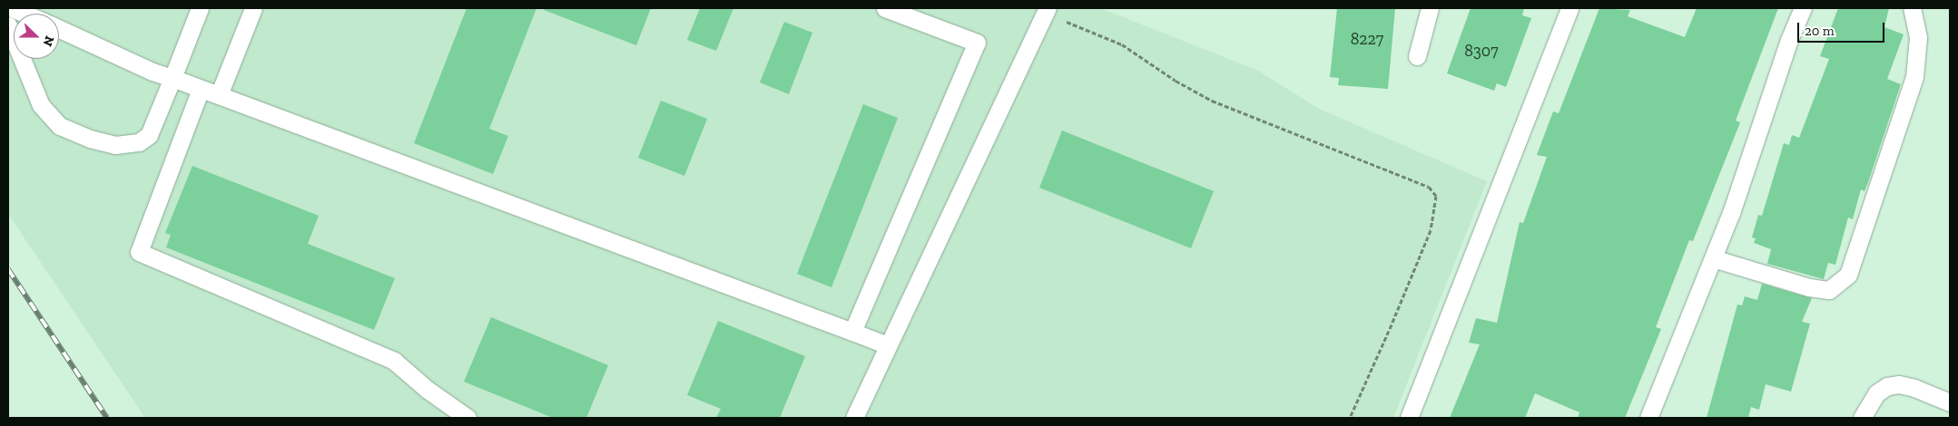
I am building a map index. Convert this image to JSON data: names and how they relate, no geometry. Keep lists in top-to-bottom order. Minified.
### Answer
{"house_numbers":["8227","8307"],"scale_bar":"20 m","north":"right"}
